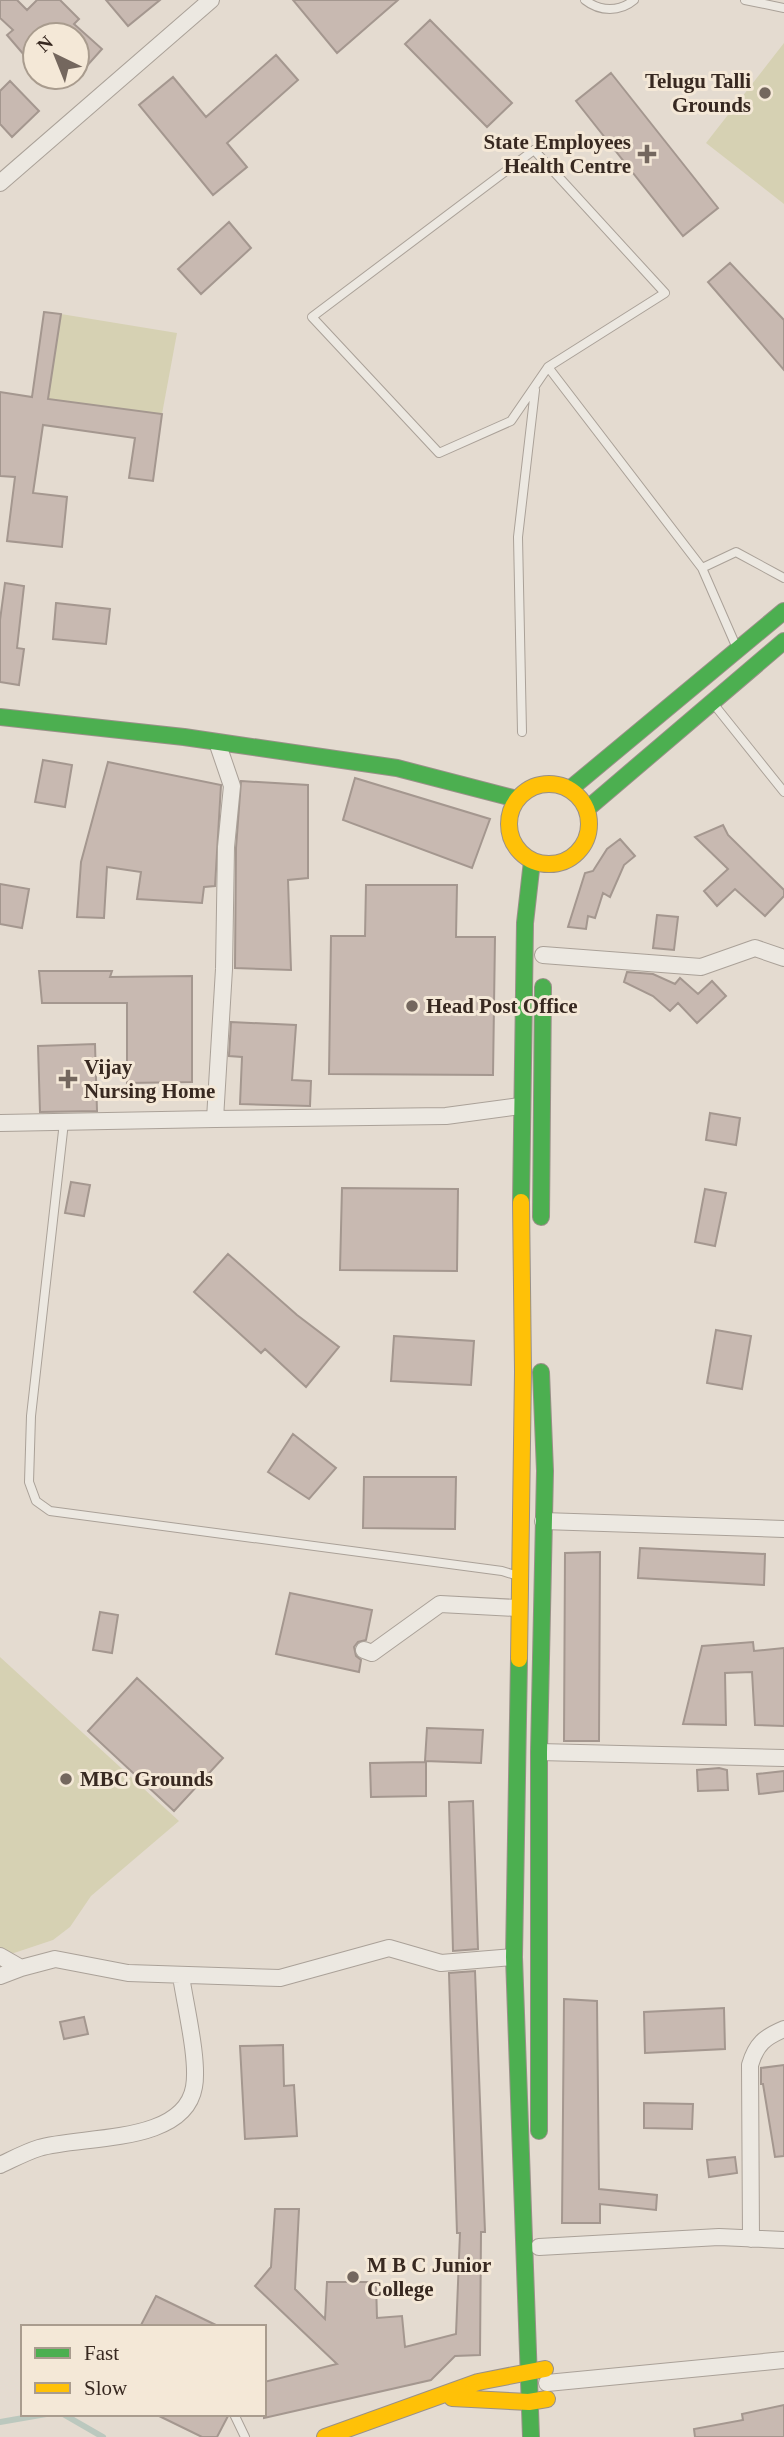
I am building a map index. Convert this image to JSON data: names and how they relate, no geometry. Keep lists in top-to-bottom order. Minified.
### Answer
{"places":{"other":["Telugu Talli Grounds","Head Post Office","MBC Grounds","M B C Junior College"],"health":["State Employees Health Centre","Vijay Nursing Home"]},"legend":["Fast","Slow"],"north":"top left"}
